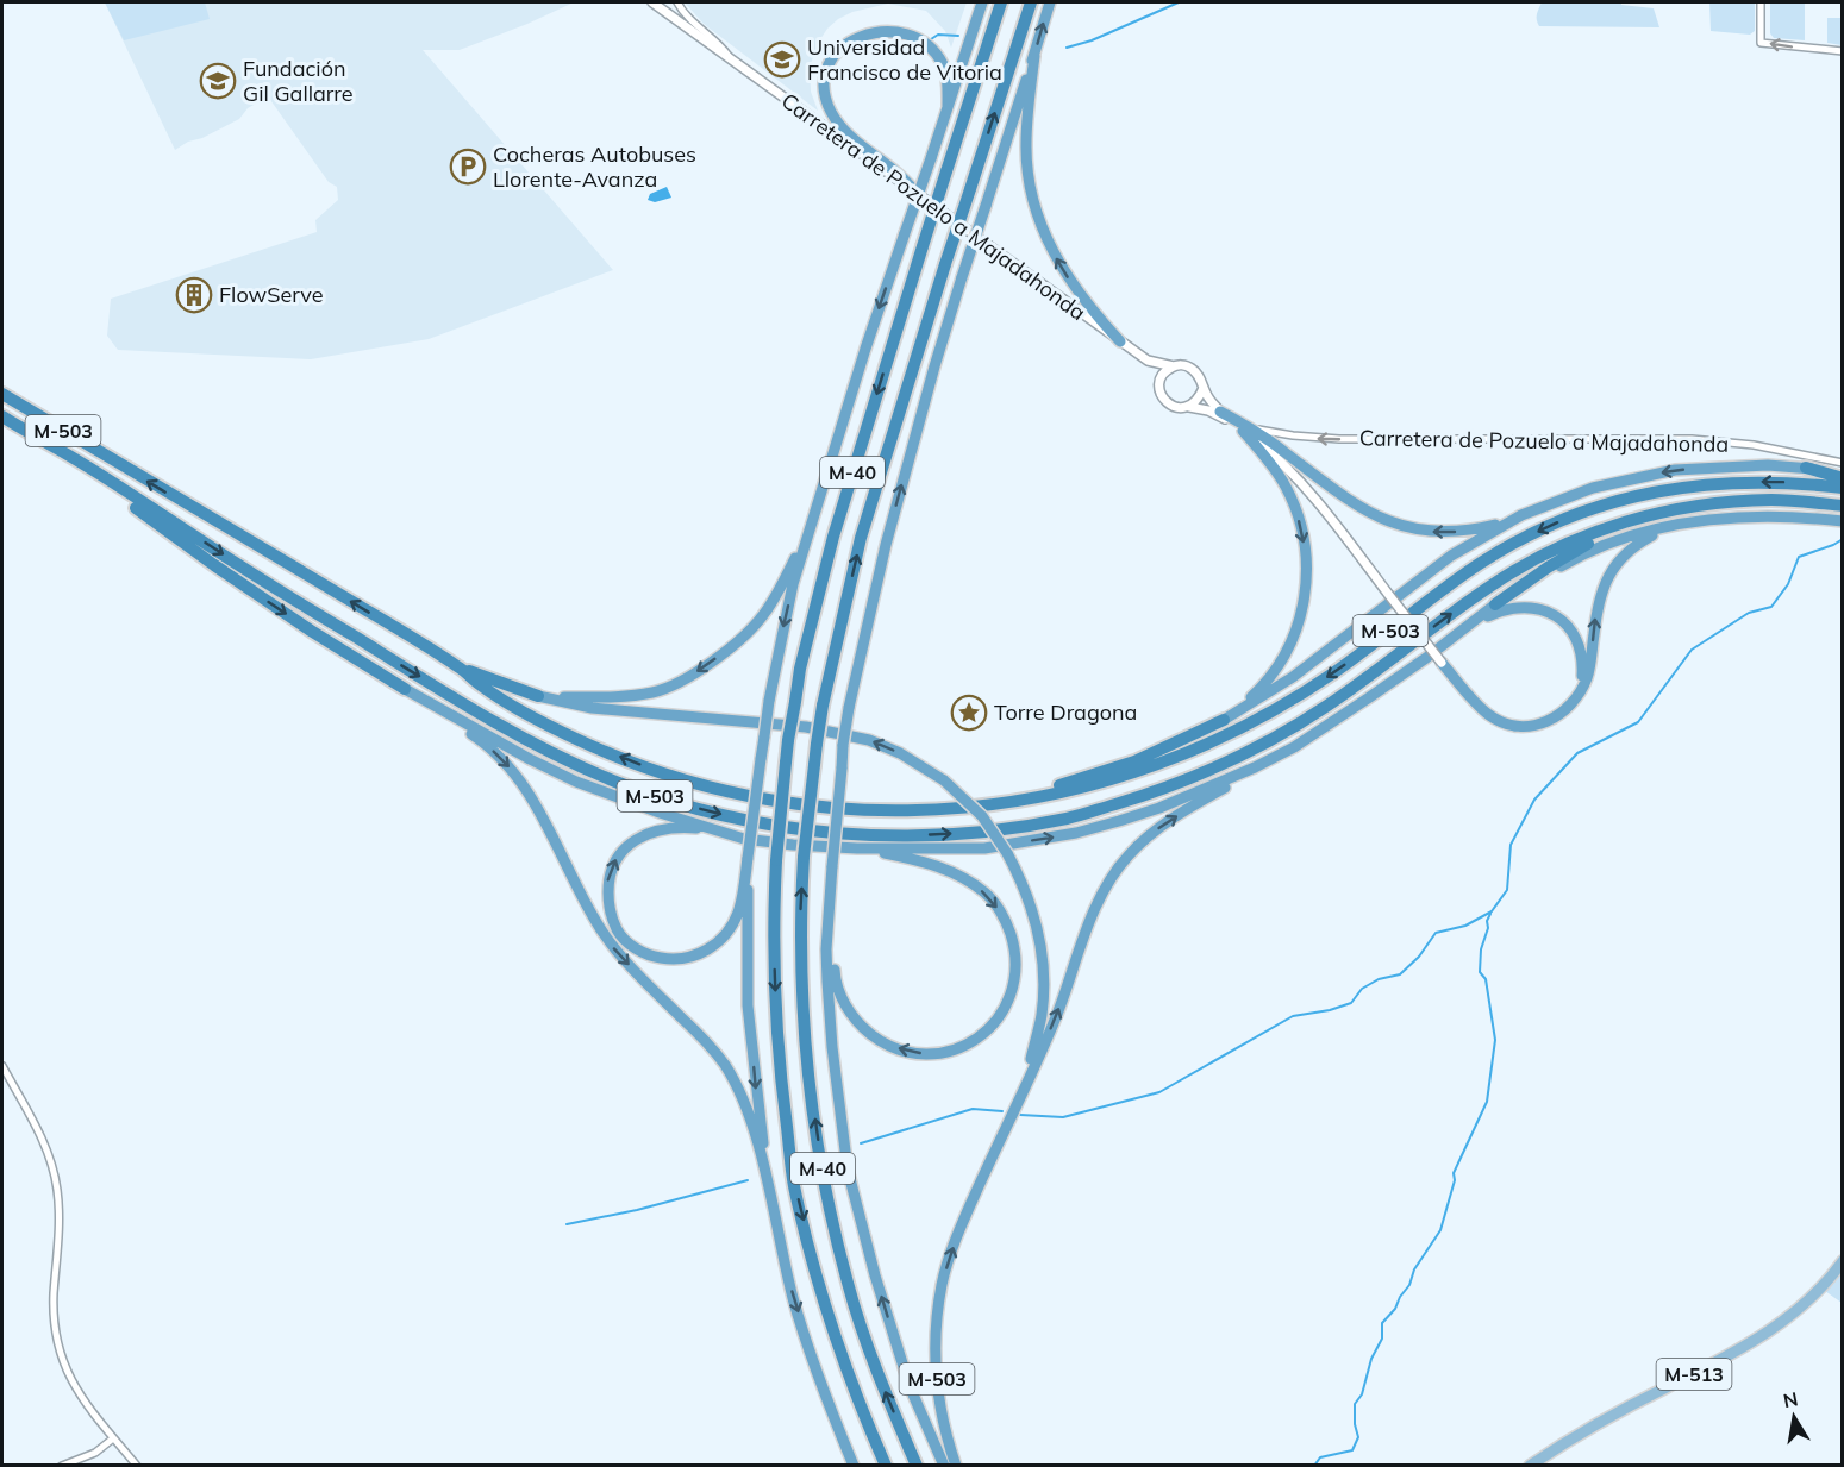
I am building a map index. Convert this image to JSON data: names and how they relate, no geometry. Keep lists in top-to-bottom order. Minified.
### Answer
{"streets":{"highway":["M-503","M-40"],"main road":["M-513"],"street":["Carretera de Pozuelo a Majadahonda"]},"crossings":[["Carretera de Pozuelo a Majadahonda","M-503"]],"one_way":["Carretera de Pozuelo a Majadahonda"],"places":{"school or university":["Universidad Francisco de Vitoria","Fundación Gil Gallarre"],"parking":["Cocheras Autobuses Llorente-Avanza"],"building":["FlowServe"],"place":["Torre Dragona"]},"north":"top"}
